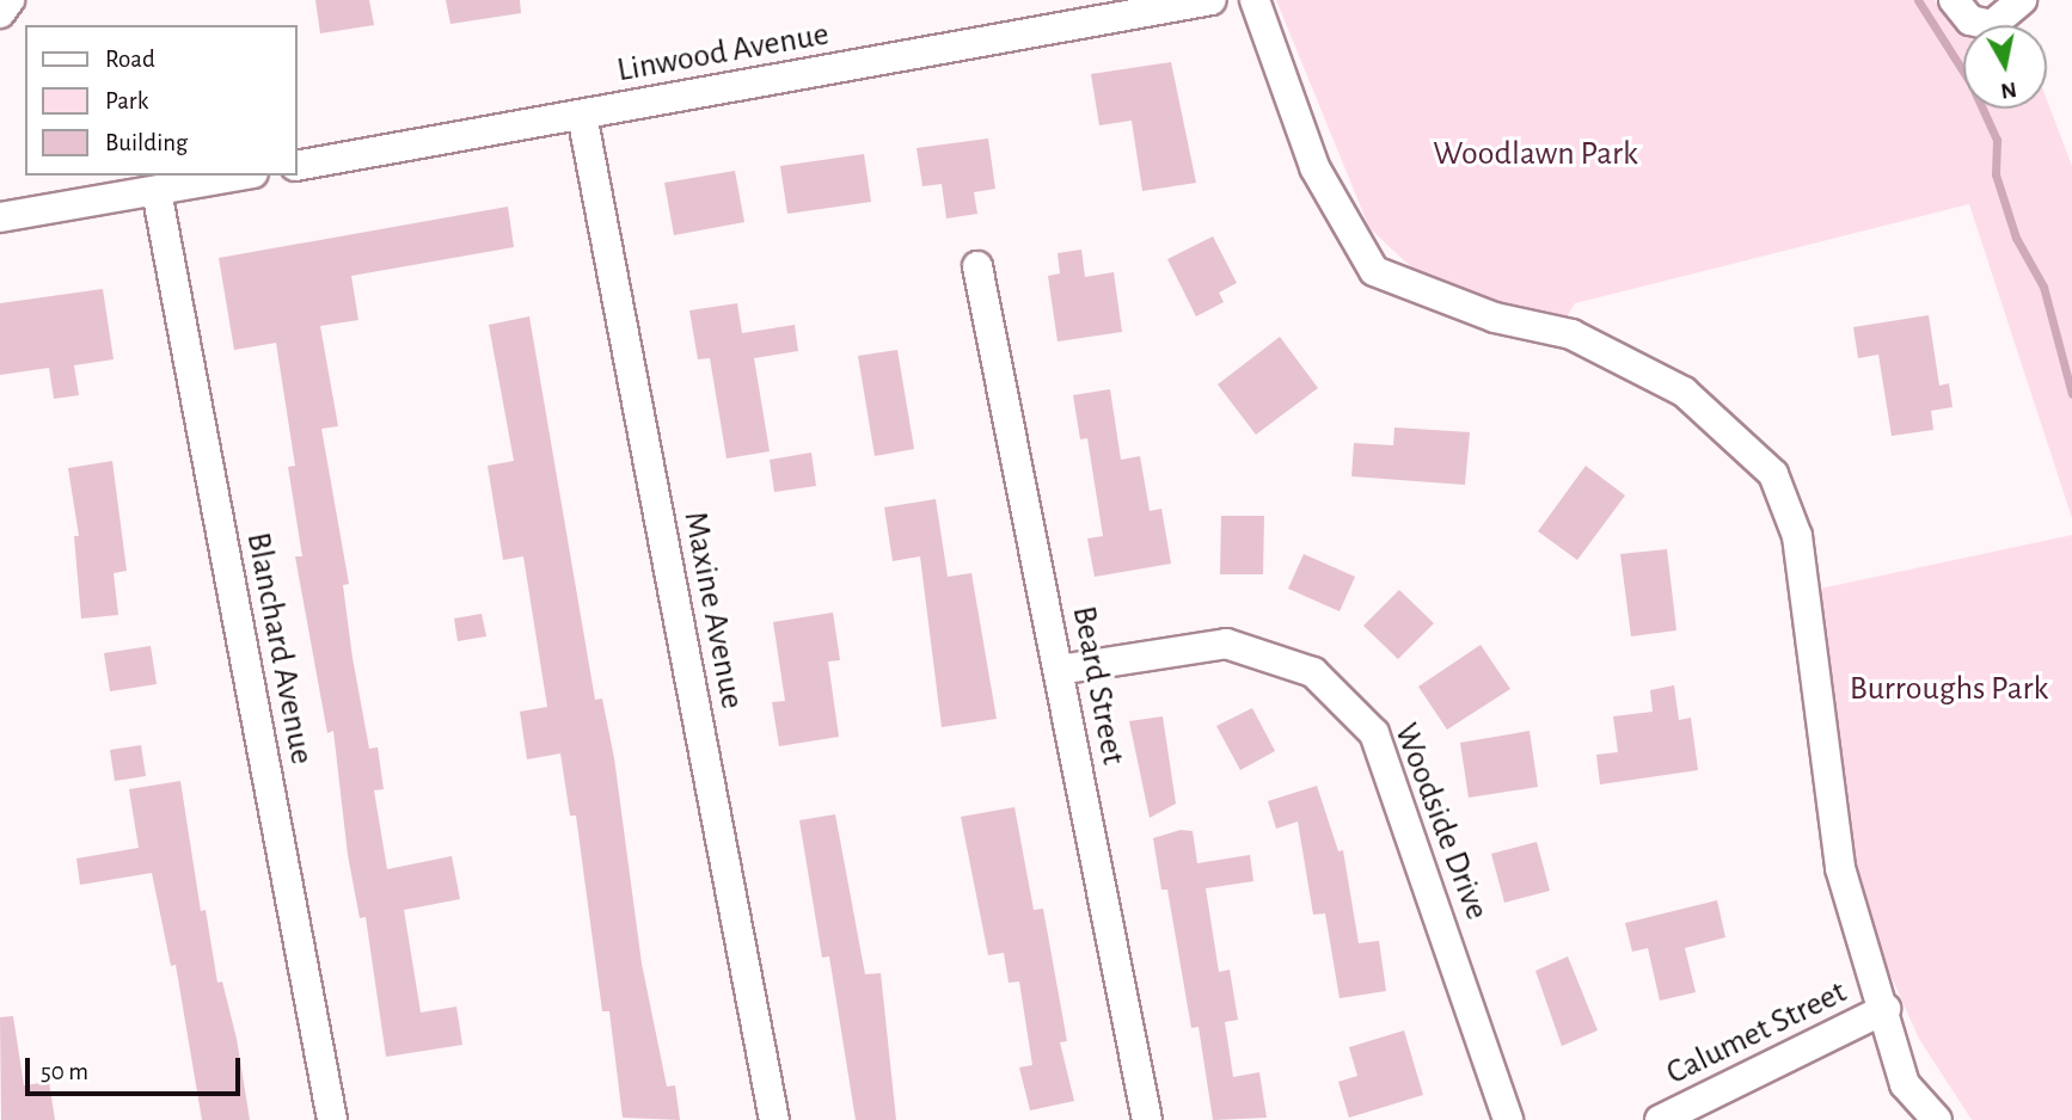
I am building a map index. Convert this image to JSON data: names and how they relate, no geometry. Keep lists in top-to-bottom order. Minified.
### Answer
{"streets":{"street":["Linwood Avenue","Maxine Avenue","Blanchard Avenue","Beard Street","Woodside Drive","Calumet Street"]},"crossings":[["Linwood Avenue","Maxine Avenue"],["Beard Street","Woodside Drive"]],"parks":["Woodlawn Park","Burroughs Park"],"legend":["Road","Park","Building"],"scale_bar":"50 m","north":"bottom"}
